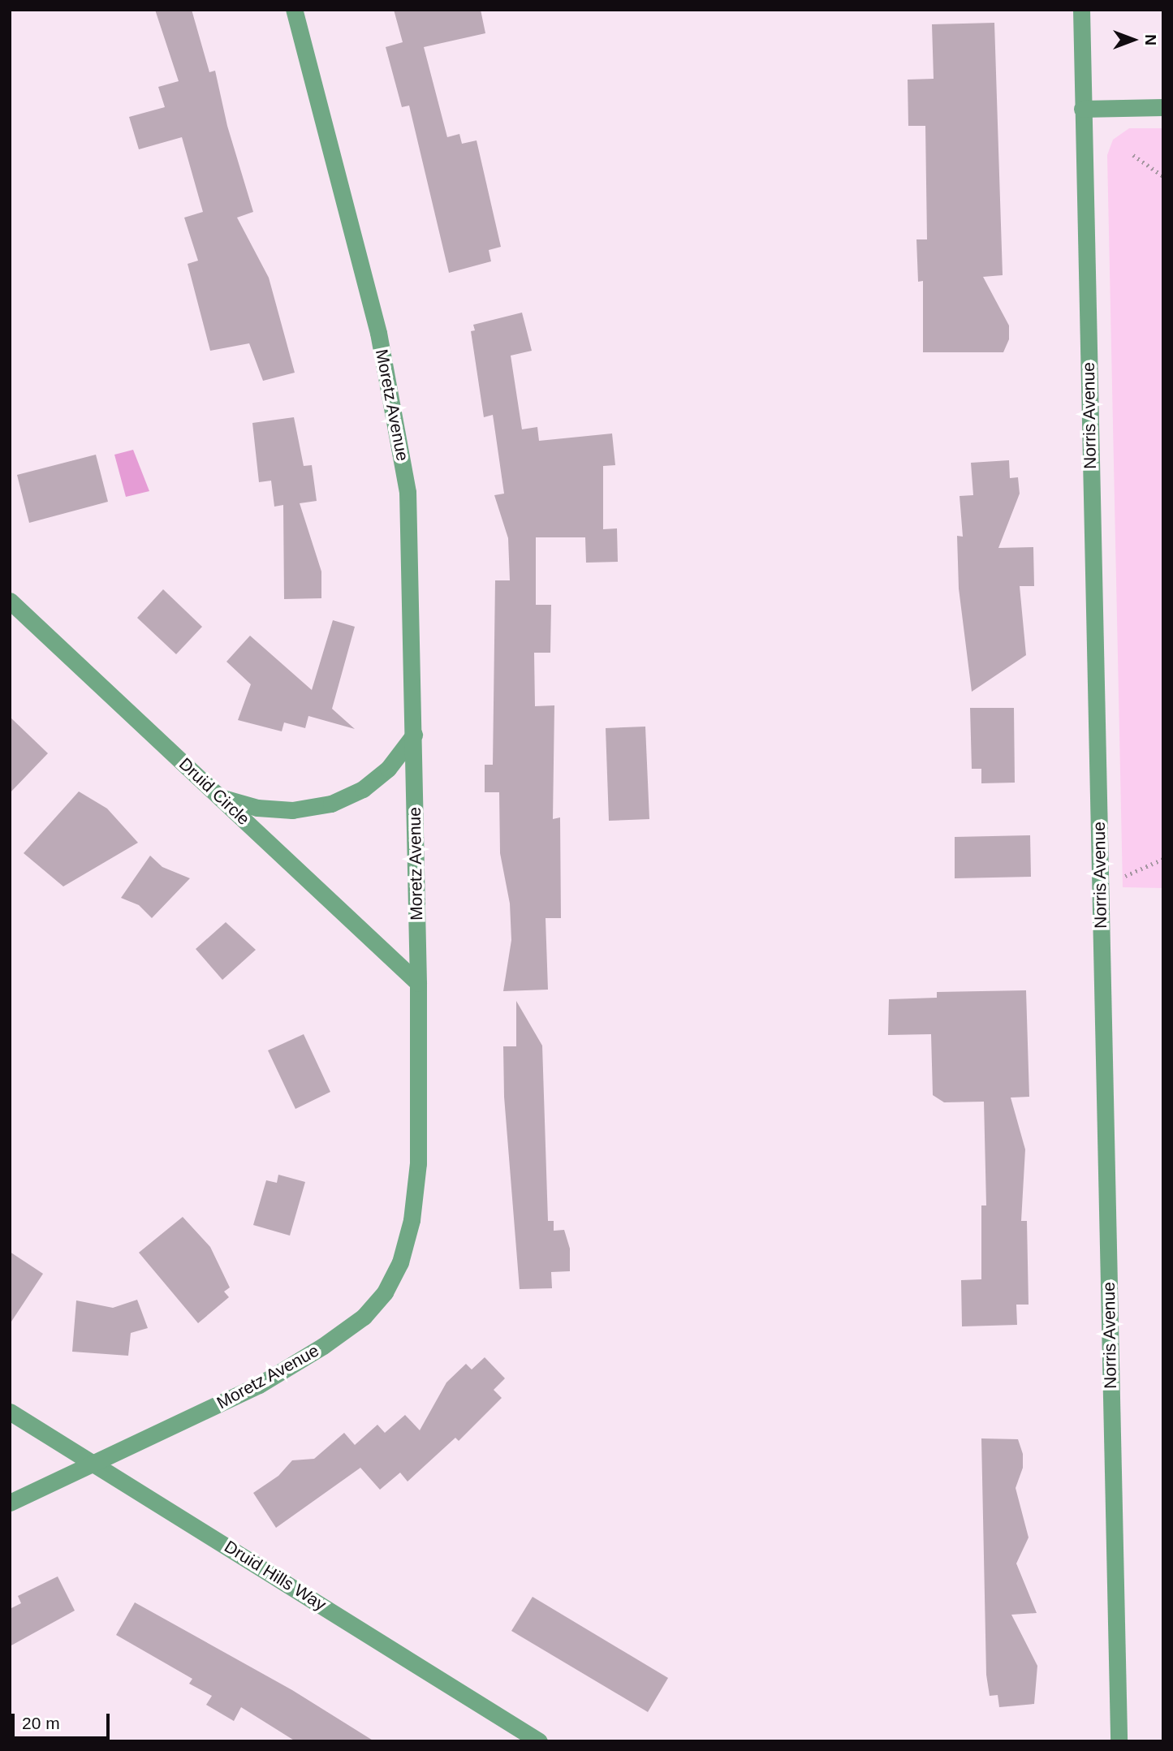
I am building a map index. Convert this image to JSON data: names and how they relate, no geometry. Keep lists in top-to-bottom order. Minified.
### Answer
{"streets":{"street":["Moretz Avenue","Norris Avenue","Druid Circle","Druid Hills Way"]},"crossings":[["Moretz Avenue","Druid Circle"],["Moretz Avenue","Druid Hills Way"]],"scale_bar":"20 m","north":"right"}
